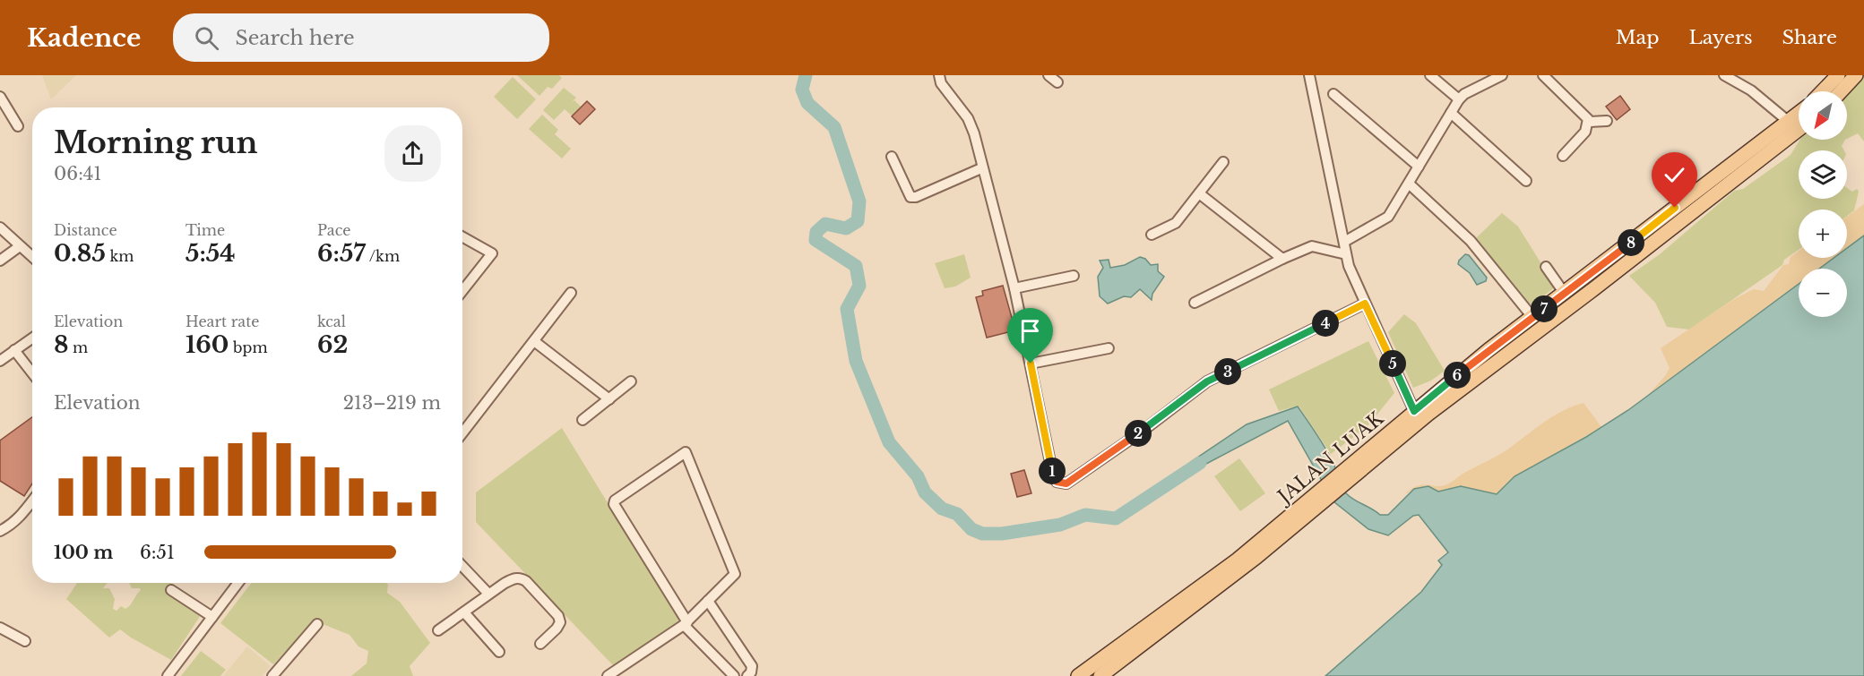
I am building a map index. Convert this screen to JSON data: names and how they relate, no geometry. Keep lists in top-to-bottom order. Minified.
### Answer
{"streets":{"main road":["JALAN LUAK"]},"north":"bottom left","page":{"header":"Kadence","search":"Search here","nav":["Map","Layers","Share"],"map_buttons":["+","−"],"heading":["Morning run","06:41"],"stats":[["Distance","0.85 km"],["Time","5:54"],["Pace","6:57 /km"],["Elevation","8 m"],["Heart rate","160 bpm"],["kcal","62"]],"pins":["8","7","4","5","3","6","2","1"],"chart":["Elevation","213–219 m"],"list":[{"name":"100 m","note":"6:51"}]}}
